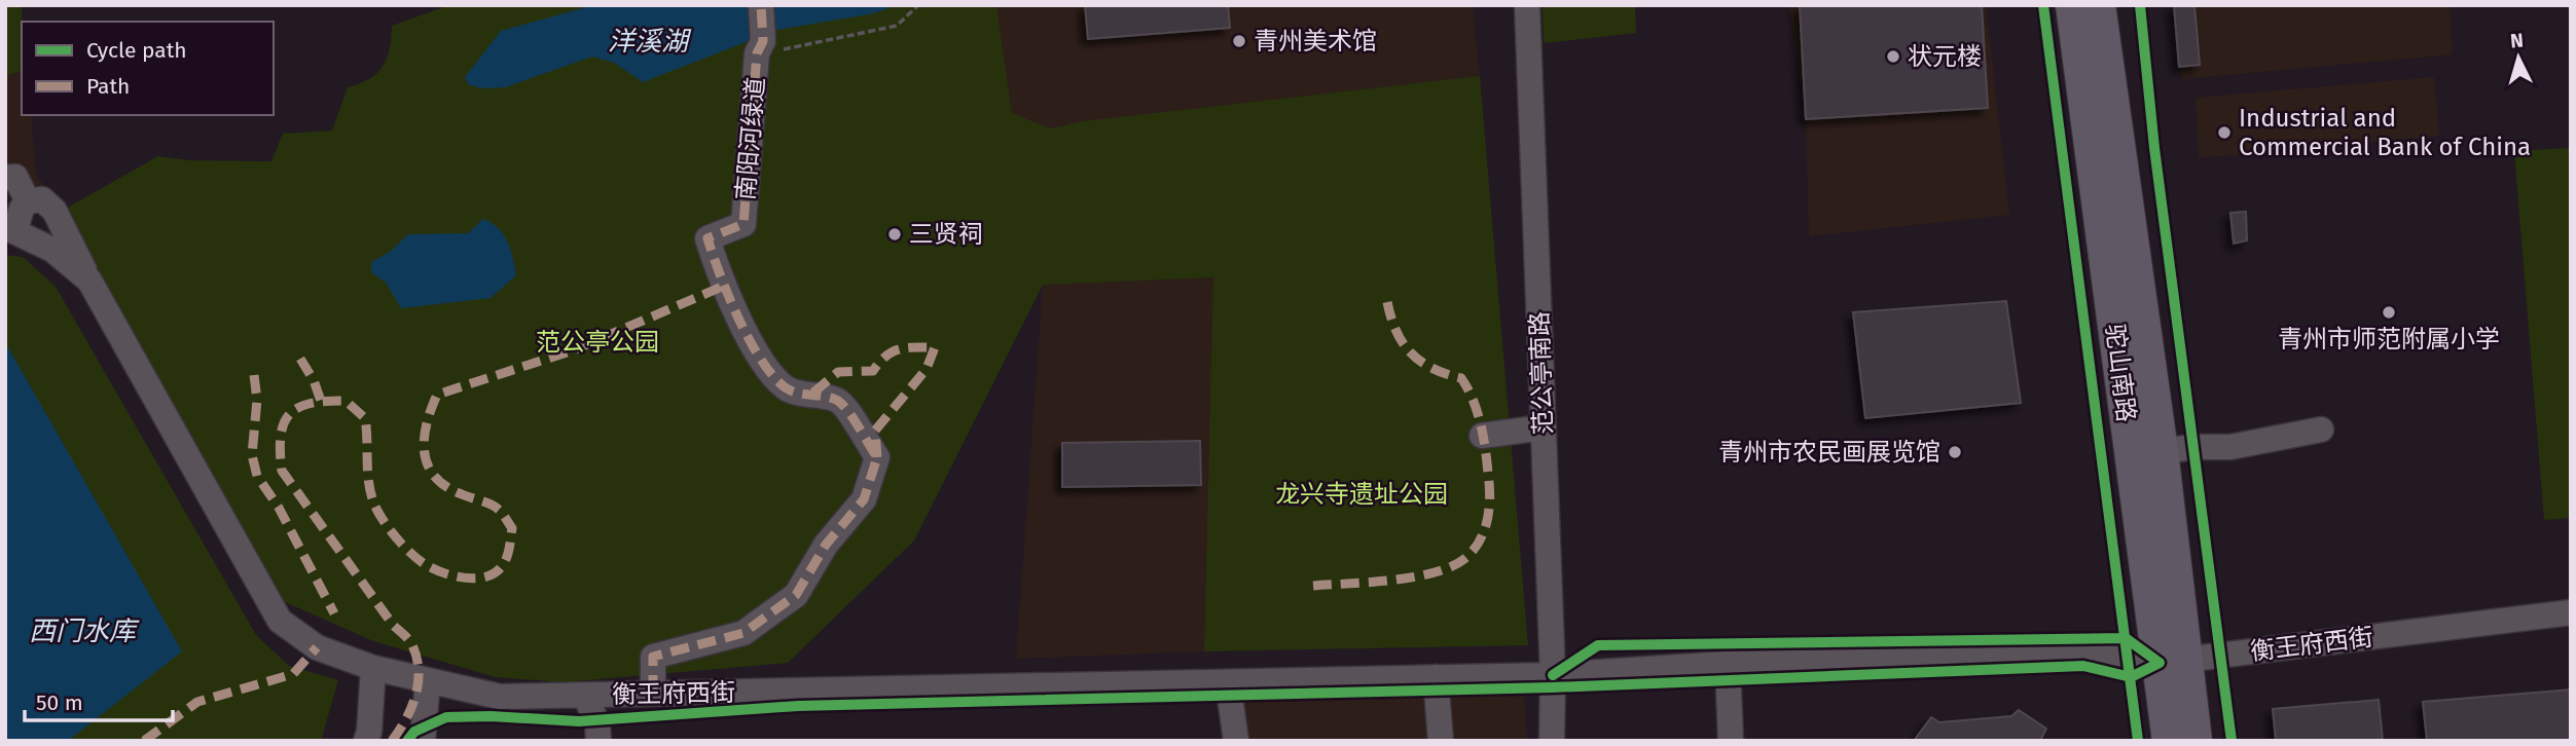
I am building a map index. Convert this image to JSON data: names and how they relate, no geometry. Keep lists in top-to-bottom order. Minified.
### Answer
{"streets":{"main road":["驼山南路"],"street":["南阳河绿道","范公亭南路","衡王府西街"]},"crossings":[["南阳河绿道","衡王府西街"],["范公亭南路","衡王府西街"],["驼山南路","衡王府西街"]],"water":["洋溪湖","西门水库"],"parks":["范公亭公园","龙兴寺遗址公园"],"places":["青州美术馆","状元楼","Industrial and Commercial Bank of China","三贤祠","青州市师范附属小学","青州市农民画展览馆"],"legend":["Cycle path","Path"],"scale_bar":"50 m","north":"top"}
